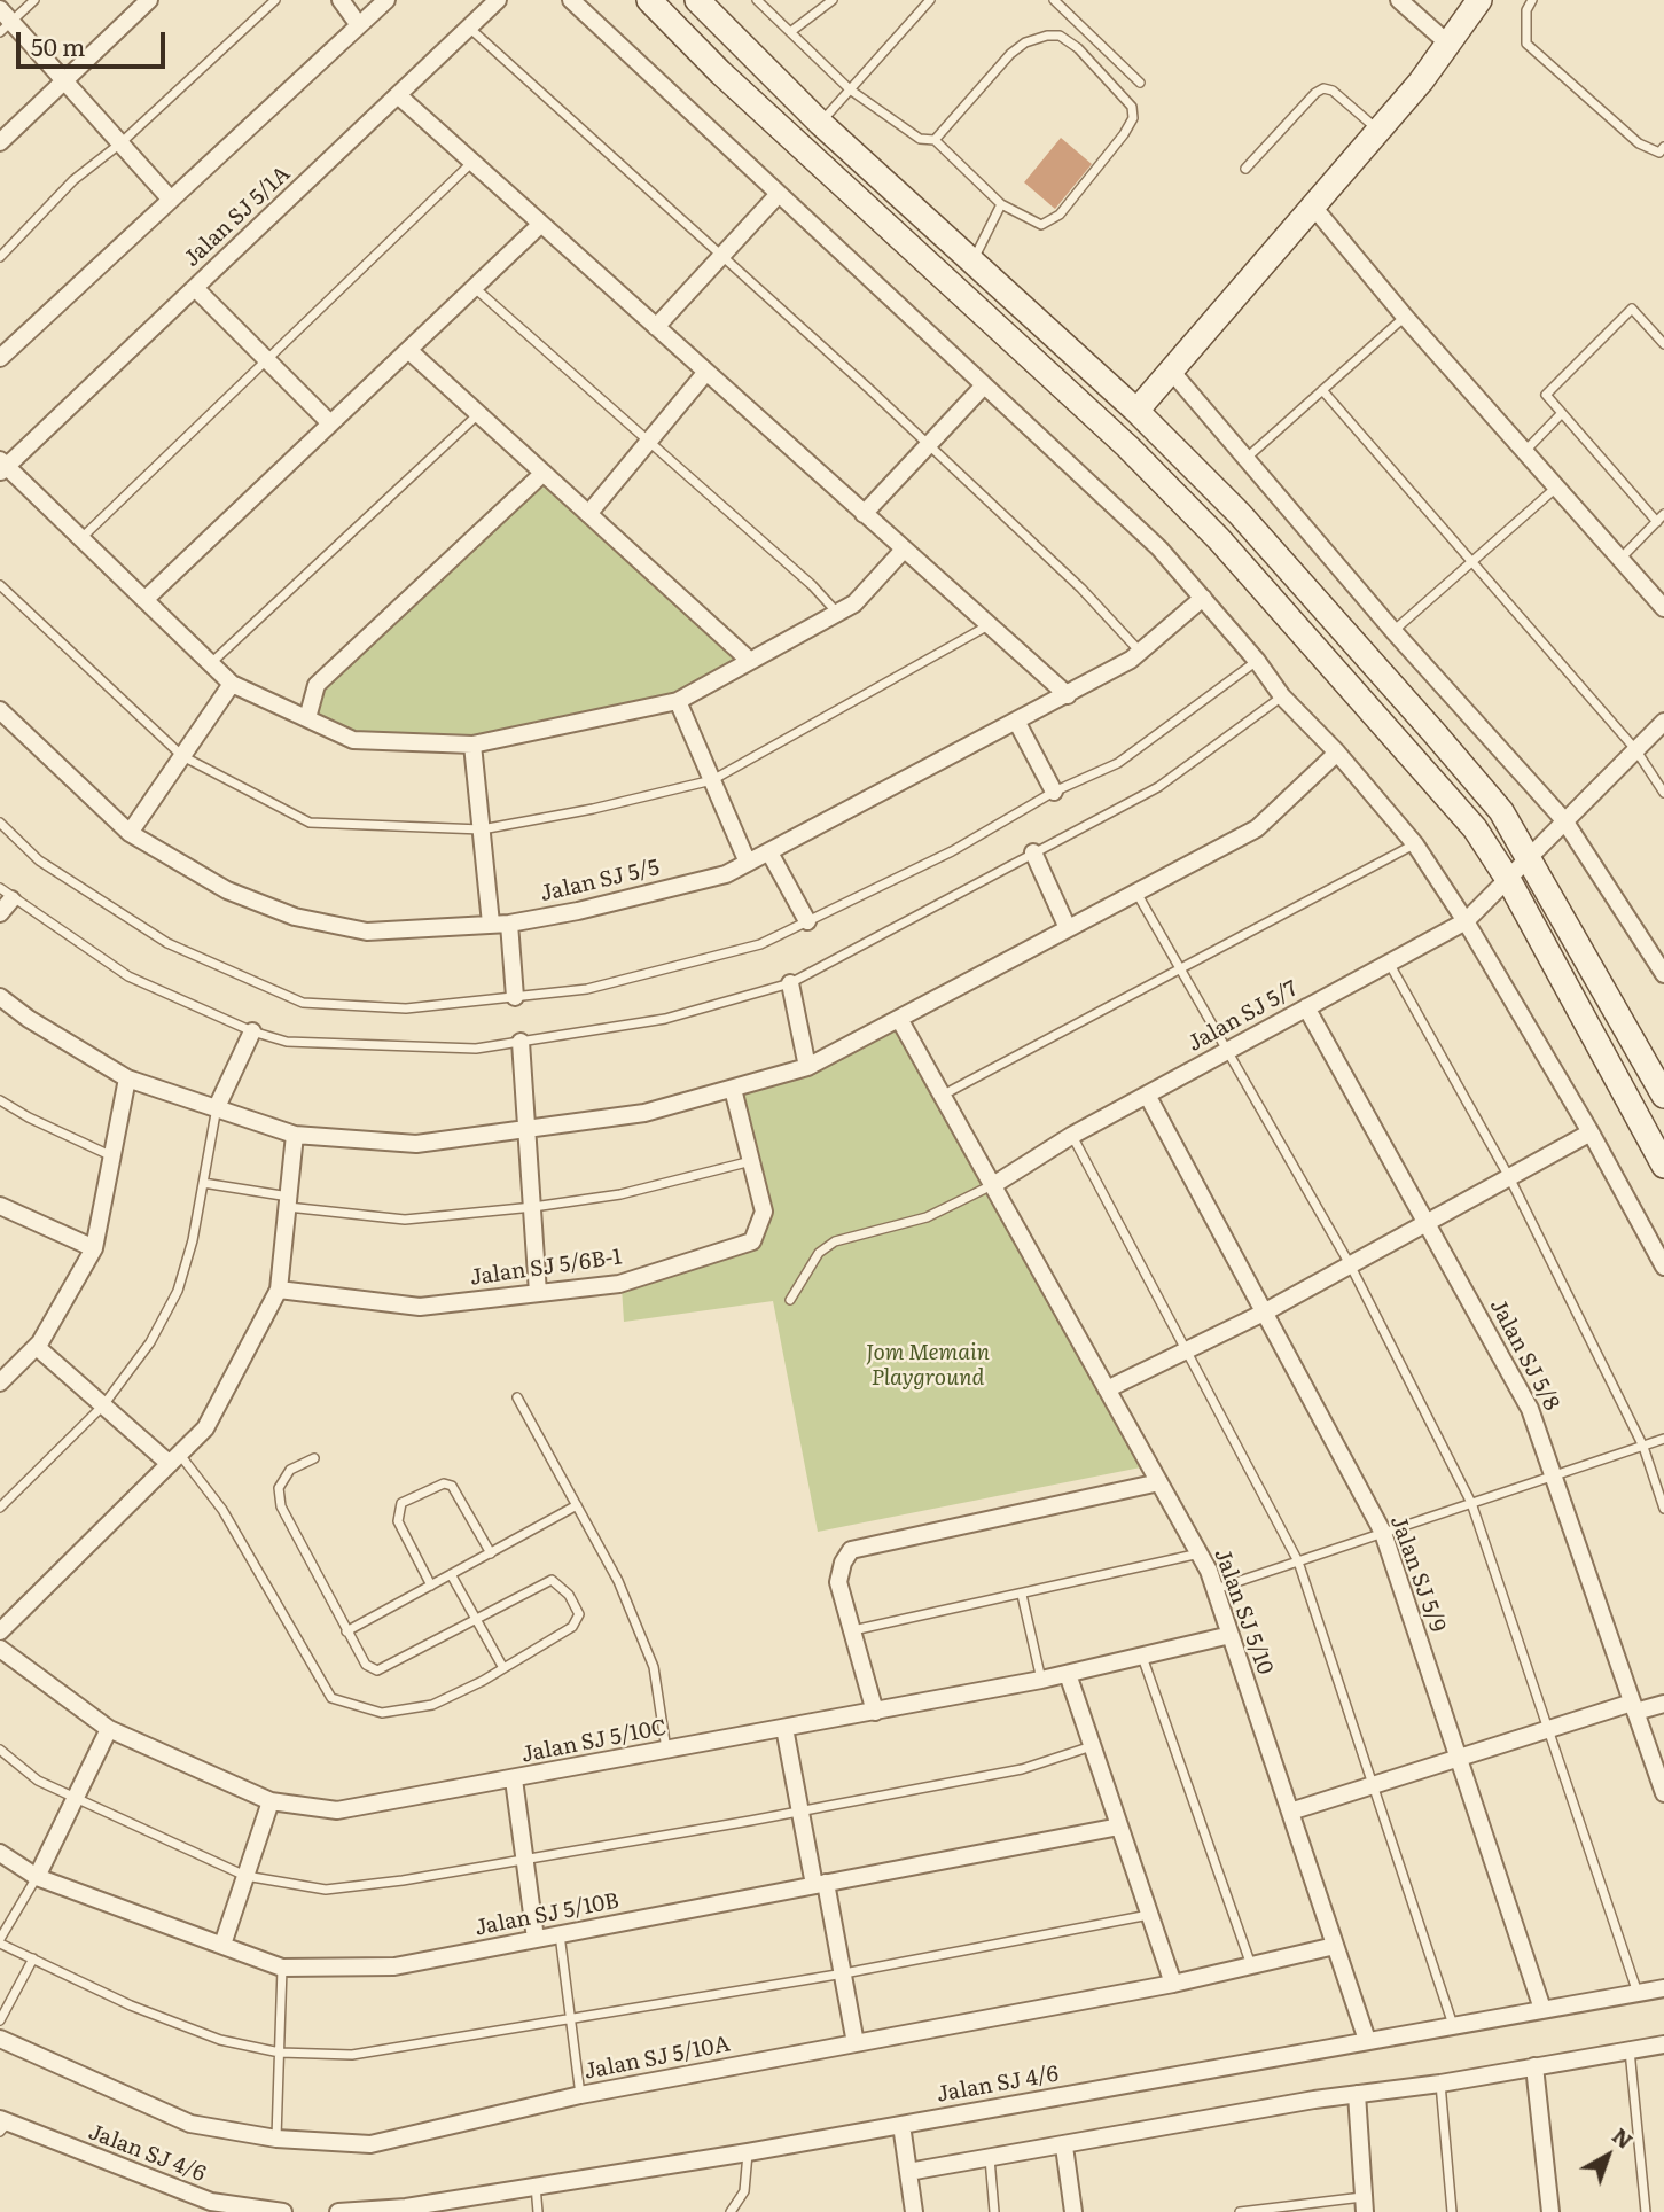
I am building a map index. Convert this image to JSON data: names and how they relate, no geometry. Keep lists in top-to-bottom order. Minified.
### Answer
{"streets":{"street":["Jalan SJ 5/1A","Jalan SJ 5/5","Jalan SJ 5/7","Jalan SJ 5/6B-1","Jalan SJ 5/8","Jalan SJ 5/9","Jalan SJ 5/10","Jalan SJ 5/10C","Jalan SJ 5/10B","Jalan SJ 5/10A","Jalan SJ 4/6"]},"crossings":[["Jalan SJ 5/7","Jalan SJ 5/8"],["Jalan SJ 5/7","Jalan SJ 5/9"],["Jalan SJ 5/7","Jalan SJ 5/10"],["Jalan SJ 5/9","Jalan SJ 4/6"],["Jalan SJ 5/10","Jalan SJ 5/10C"],["Jalan SJ 5/10","Jalan SJ 5/10A"],["Jalan SJ 5/10","Jalan SJ 4/6"]],"parks":["Jom Memain Playground"],"scale_bar":"50 m","north":"top right"}
